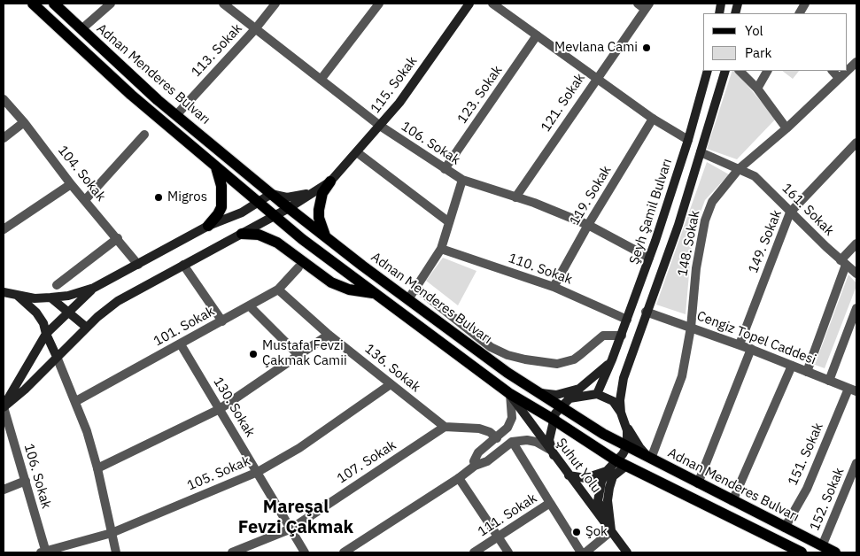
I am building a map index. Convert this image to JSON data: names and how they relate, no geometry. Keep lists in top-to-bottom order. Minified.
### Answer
{"streets":{"main road":["Adnan Menderes Bulvarı","115. Sokak","Şeyh Şamil Bulvarı","Şuhut Yolu"],"street":["113. Sokak","123. Sokak","121. Sokak","106. Sokak","104. Sokak","119. Sokak","161. Sokak","149. Sokak","148. Sokak","110. Sokak","101. Sokak","Cengiz Topel Caddesi","136. Sokak","130. Sokak","151. Sokak","107. Sokak","105. Sokak","152. Sokak","111. Sokak"]},"crossings":[["113. Sokak","Adnan Menderes Bulvarı"],["113. Sokak","106. Sokak"],["Adnan Menderes Bulvarı","115. Sokak"],["Adnan Menderes Bulvarı","148. Sokak"],["Adnan Menderes Bulvarı","151. Sokak"],["Adnan Menderes Bulvarı","Şuhut Yolu"],["Adnan Menderes Bulvarı","152. Sokak"],["115. Sokak","106. Sokak"],["123. Sokak","106. Sokak"],["121. Sokak","106. Sokak"],["106. Sokak","119. Sokak"],["106. Sokak","Şeyh Şamil Bulvarı"],["106. Sokak","105. Sokak"],["119. Sokak","110. Sokak"],["161. Sokak","149. Sokak"],["161. Sokak","148. Sokak"],["Şeyh Şamil Bulvarı","110. Sokak"],["149. Sokak","Cengiz Topel Caddesi"],["148. Sokak","Cengiz Topel Caddesi"],["101. Sokak","136. Sokak"],["101. Sokak","130. Sokak"],["Cengiz Topel Caddesi","151. Sokak"],["136. Sokak","107. Sokak"],["136. Sokak","105. Sokak"],["130. Sokak","107. Sokak"],["130. Sokak","105. Sokak"]],"districts":["Mareşal Fevzi Çakmak"],"places":["Mevlana Cami","Migros","Mustafa Fevzi Çakmak Camii","Şok"],"legend":["Yol","Park"]}
